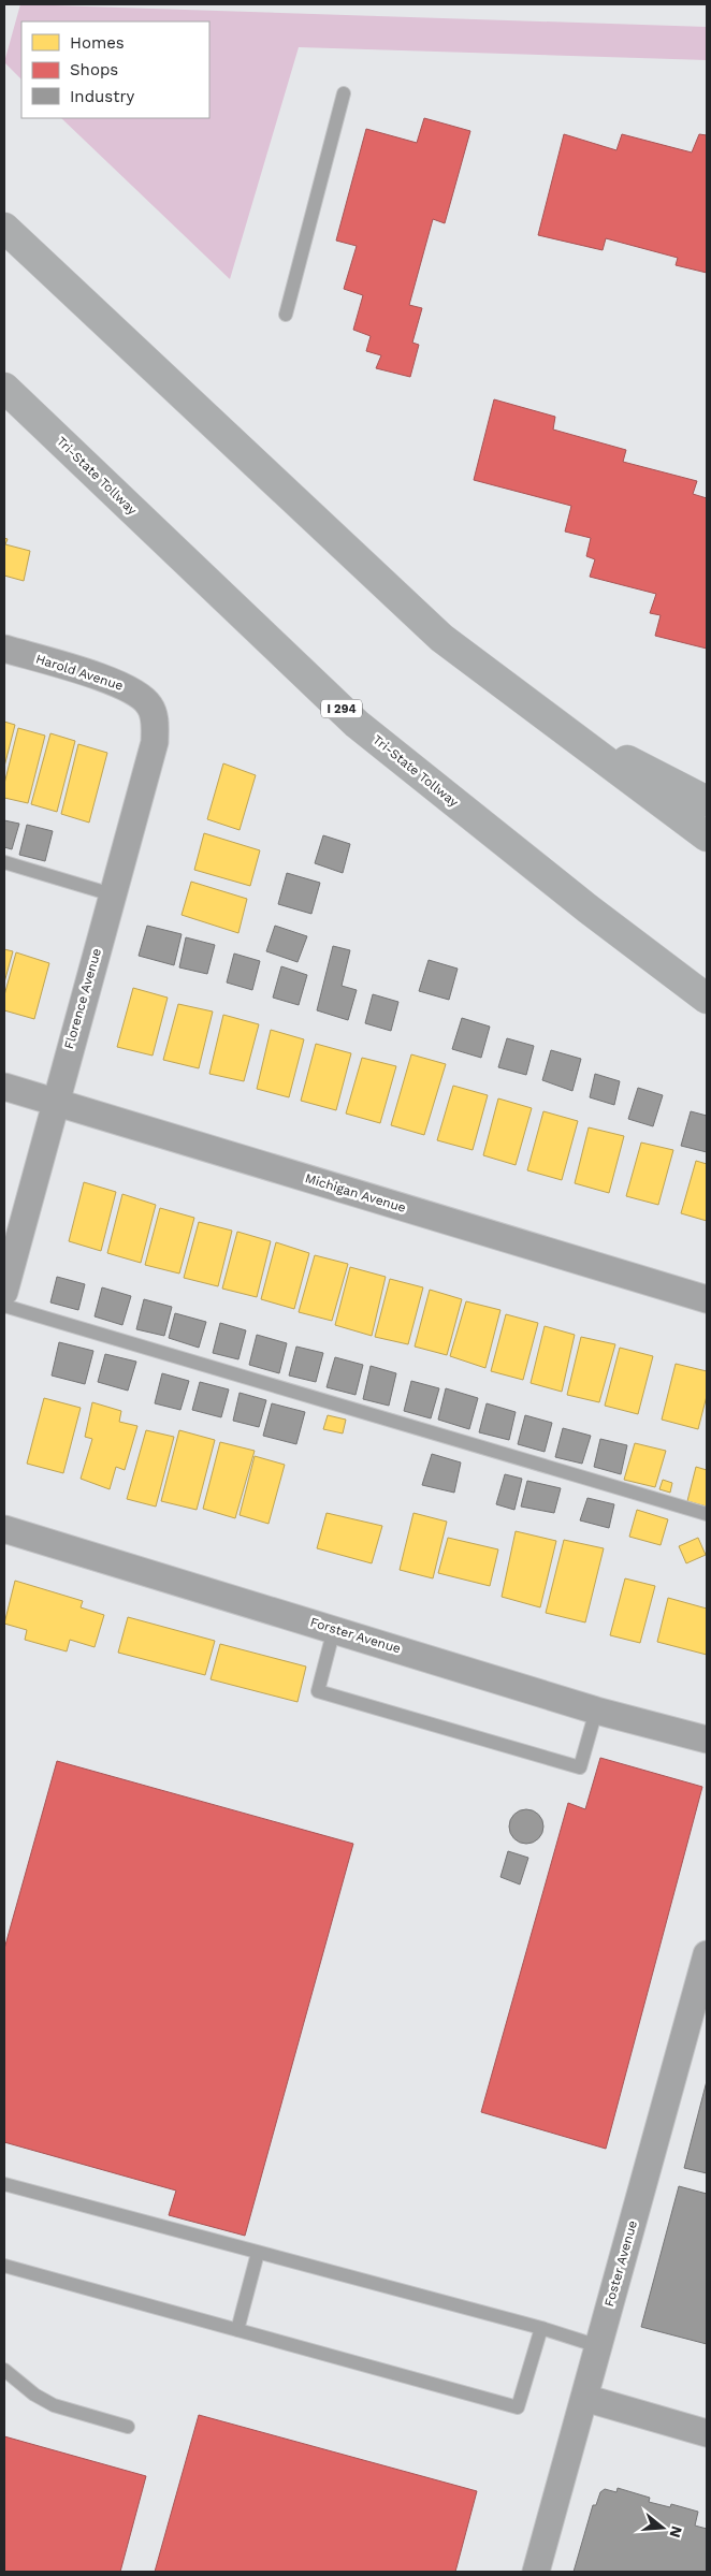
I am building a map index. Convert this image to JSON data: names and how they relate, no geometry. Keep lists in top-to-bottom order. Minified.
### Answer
{"streets":{"highway":["Tri-State Tollway","I 294"],"street":["Harold Avenue","Florence Avenue","Michigan Avenue","Forster Avenue","Foster Avenue"]},"crossings":[["Harold Avenue","Florence Avenue"],["Florence Avenue","Michigan Avenue"]],"legend":["Homes","Shops","Industry"],"north":"right"}
